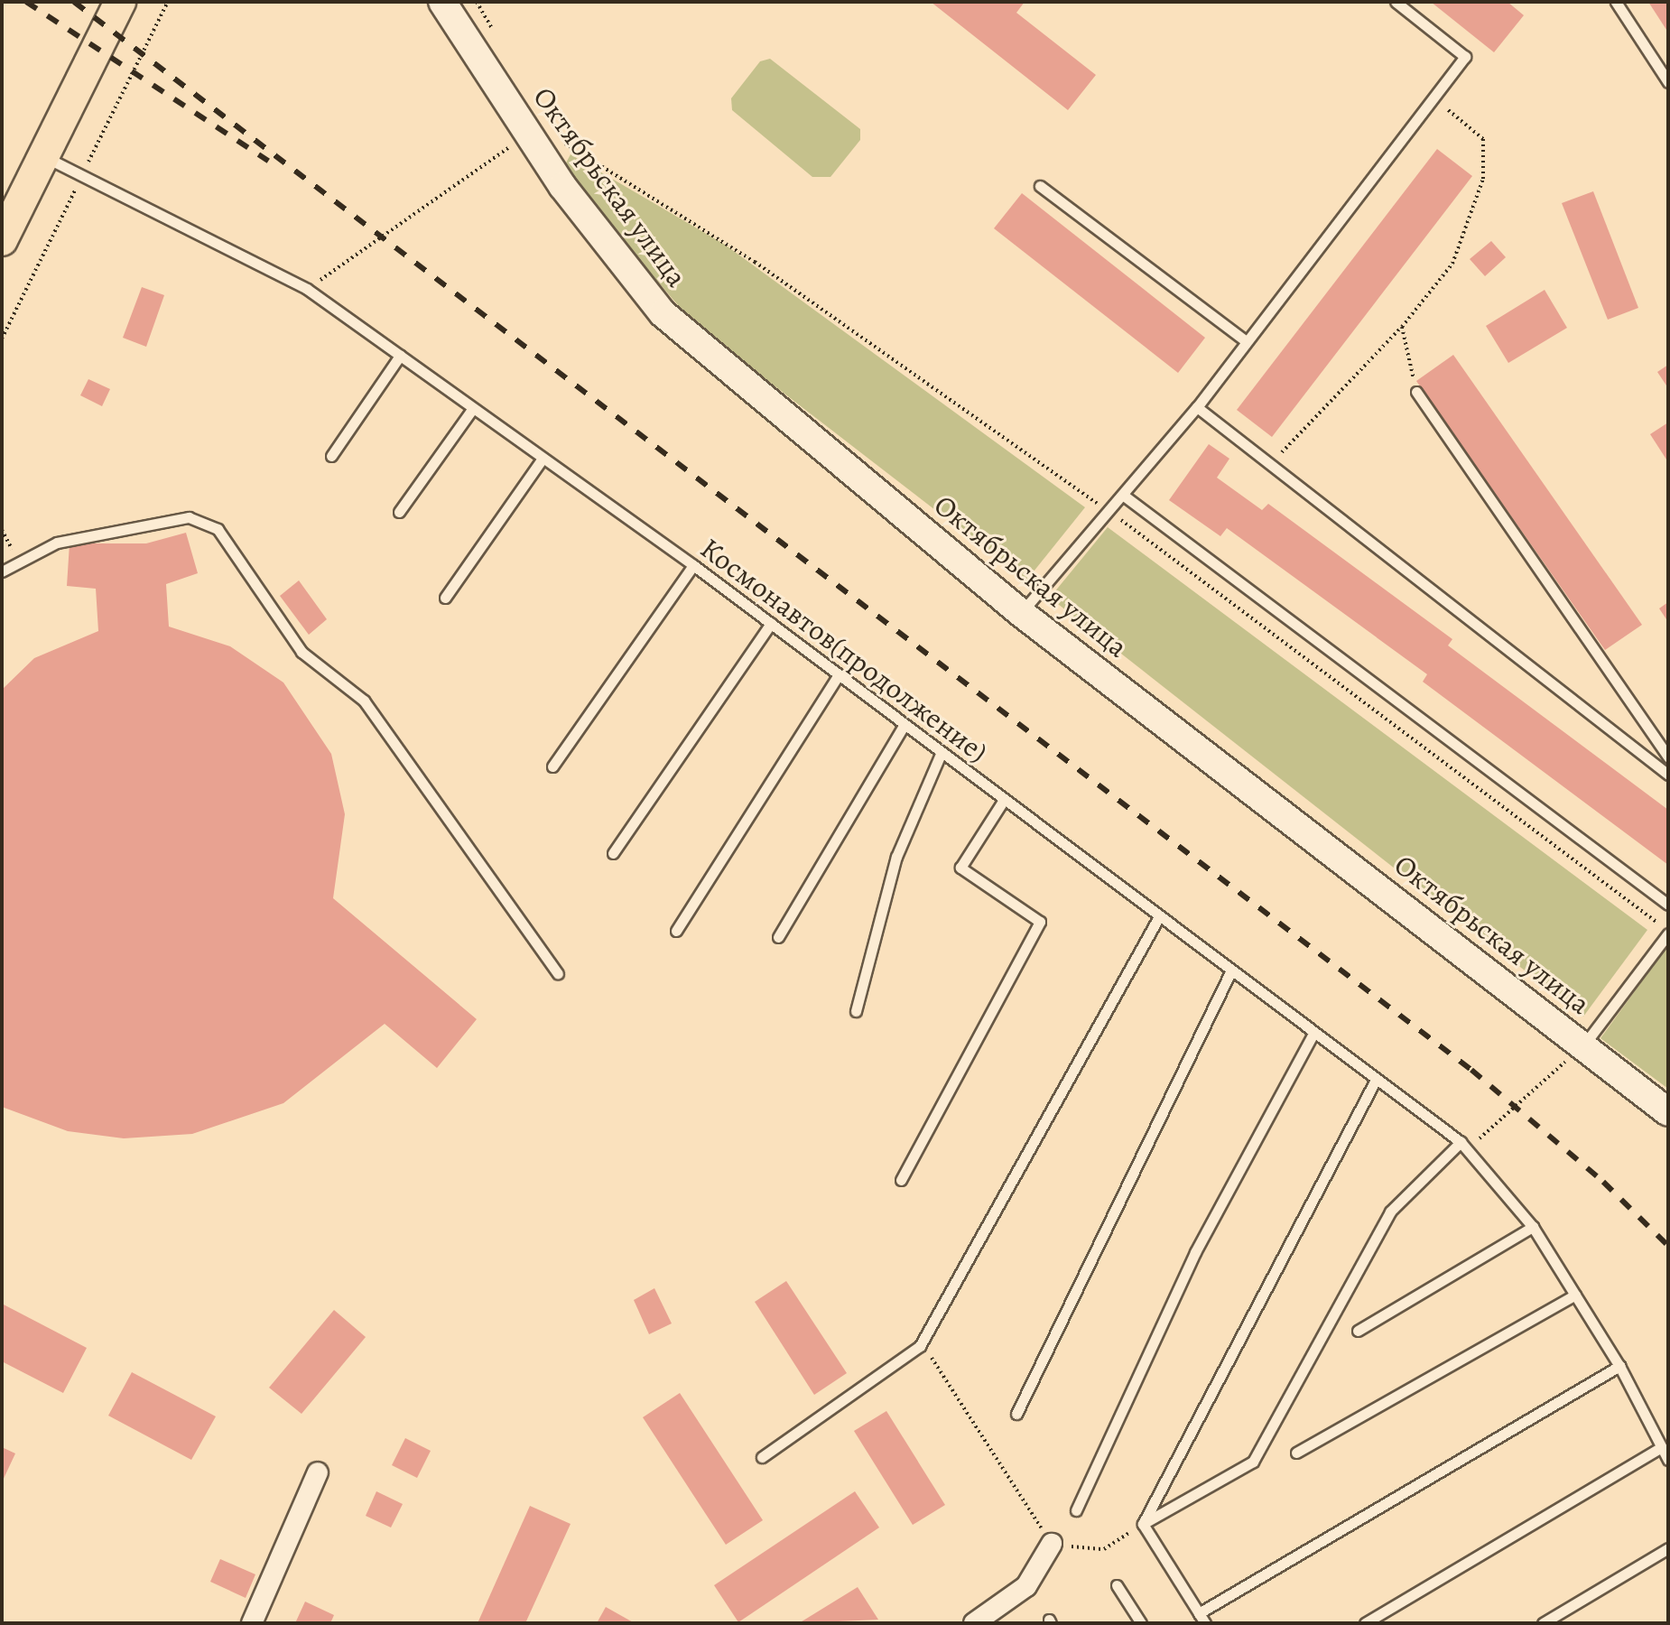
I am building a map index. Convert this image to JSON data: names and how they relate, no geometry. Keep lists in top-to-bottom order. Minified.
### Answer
{"streets":{"main road":["Октябрьская улица"],"lane":["Космонавтов(продолжение)"]}}
